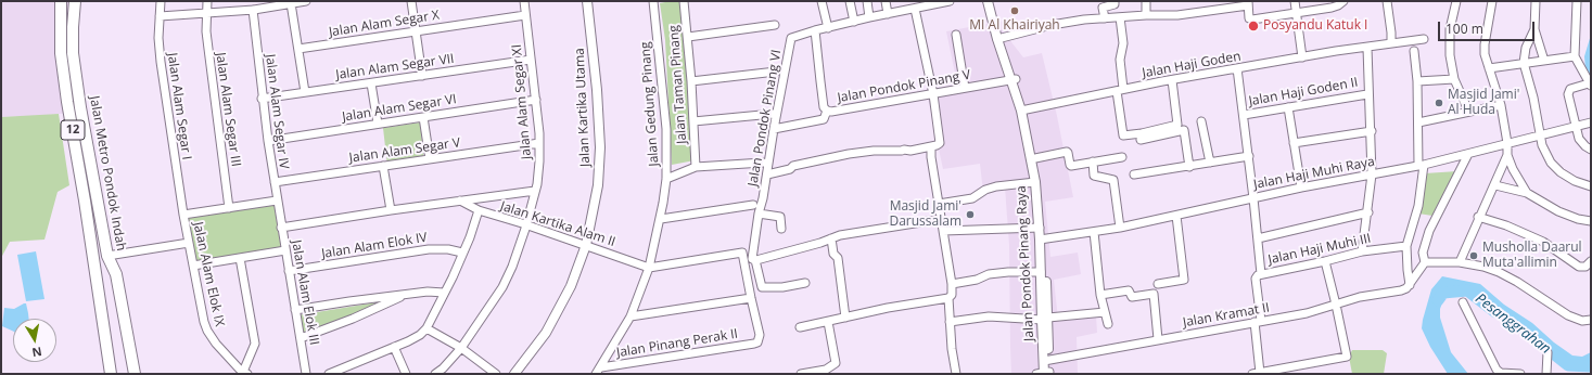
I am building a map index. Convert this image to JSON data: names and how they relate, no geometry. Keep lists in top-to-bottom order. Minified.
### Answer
{"streets":{"highway":["12","Jalan Metro Pondok Indah"],"main road":["Jalan Kartika Utama","Jalan Pondok Pinang Raya"],"street":["Jalan Alam Segar X","Jalan Haji Goden","Jalan Alam Segar VII","Jalan Taman Pinang","Jalan Pondok Pinang V","Jalan Haji Goden II","Jalan Alam Segar XI","Jalan Gedung Pinang","Jalan Alam Segar I","Jalan Alam Segar VI","Jalan Alam Segar III","Jalan Alam Segar IV","Jalan Pondok Pinang VI","Jalan Alam Segar V","Jalan Haji Muhi Raya","Jalan Kartika Alam II","Jalan Alam Elok IV","Jalan Haji Muhi III","Jalan Alam Elok IX","Jalan Alam Elok III","Jalan Kramat II","Jalan Pinang Perak II"]},"crossings":[["Jalan Alam Segar X","Jalan Alam Segar XI"],["Jalan Haji Goden","Jalan Pondok Pinang Raya"],["Jalan Alam Segar VII","Jalan Alam Segar XI"],["Jalan Alam Segar VII","Jalan Alam Segar IV"],["Jalan Pondok Pinang V","Jalan Pondok Pinang VI"],["Jalan Pondok Pinang V","Jalan Pondok Pinang Raya"],["Jalan Alam Segar XI","Jalan Alam Segar VI"],["Jalan Alam Segar XI","Jalan Alam Segar V"],["Jalan Alam Segar XI","Jalan Kartika Alam II"],["Jalan Gedung Pinang","Jalan Kartika Alam II"],["Jalan Gedung Pinang","Jalan Pinang Perak II"],["Jalan Alam Segar I","Jalan Alam Elok IX"],["Jalan Kartika Utama","Jalan Kartika Alam II"],["Jalan Alam Segar VI","Jalan Alam Segar IV"],["Jalan Alam Segar IV","Jalan Alam Segar V"],["Jalan Alam Segar IV","Jalan Alam Elok III"],["Jalan Haji Muhi Raya","Jalan Pondok Pinang Raya"],["Jalan Kartika Alam II","Jalan Alam Elok III"],["Jalan Alam Elok IV","Jalan Alam Elok III"],["Jalan Haji Muhi III","Jalan Kramat II"],["Jalan Pondok Pinang Raya","Jalan Kramat II"]],"water":["Pesanggrahan"],"places":["MI Al Khairiyah","Posyandu Katuk I","Masjid Jami' Al Huda","Masjid Jami' Darussalam","Musholla Daarul Muta'allimin"],"scale_bar":"100 m","north":"bottom"}
